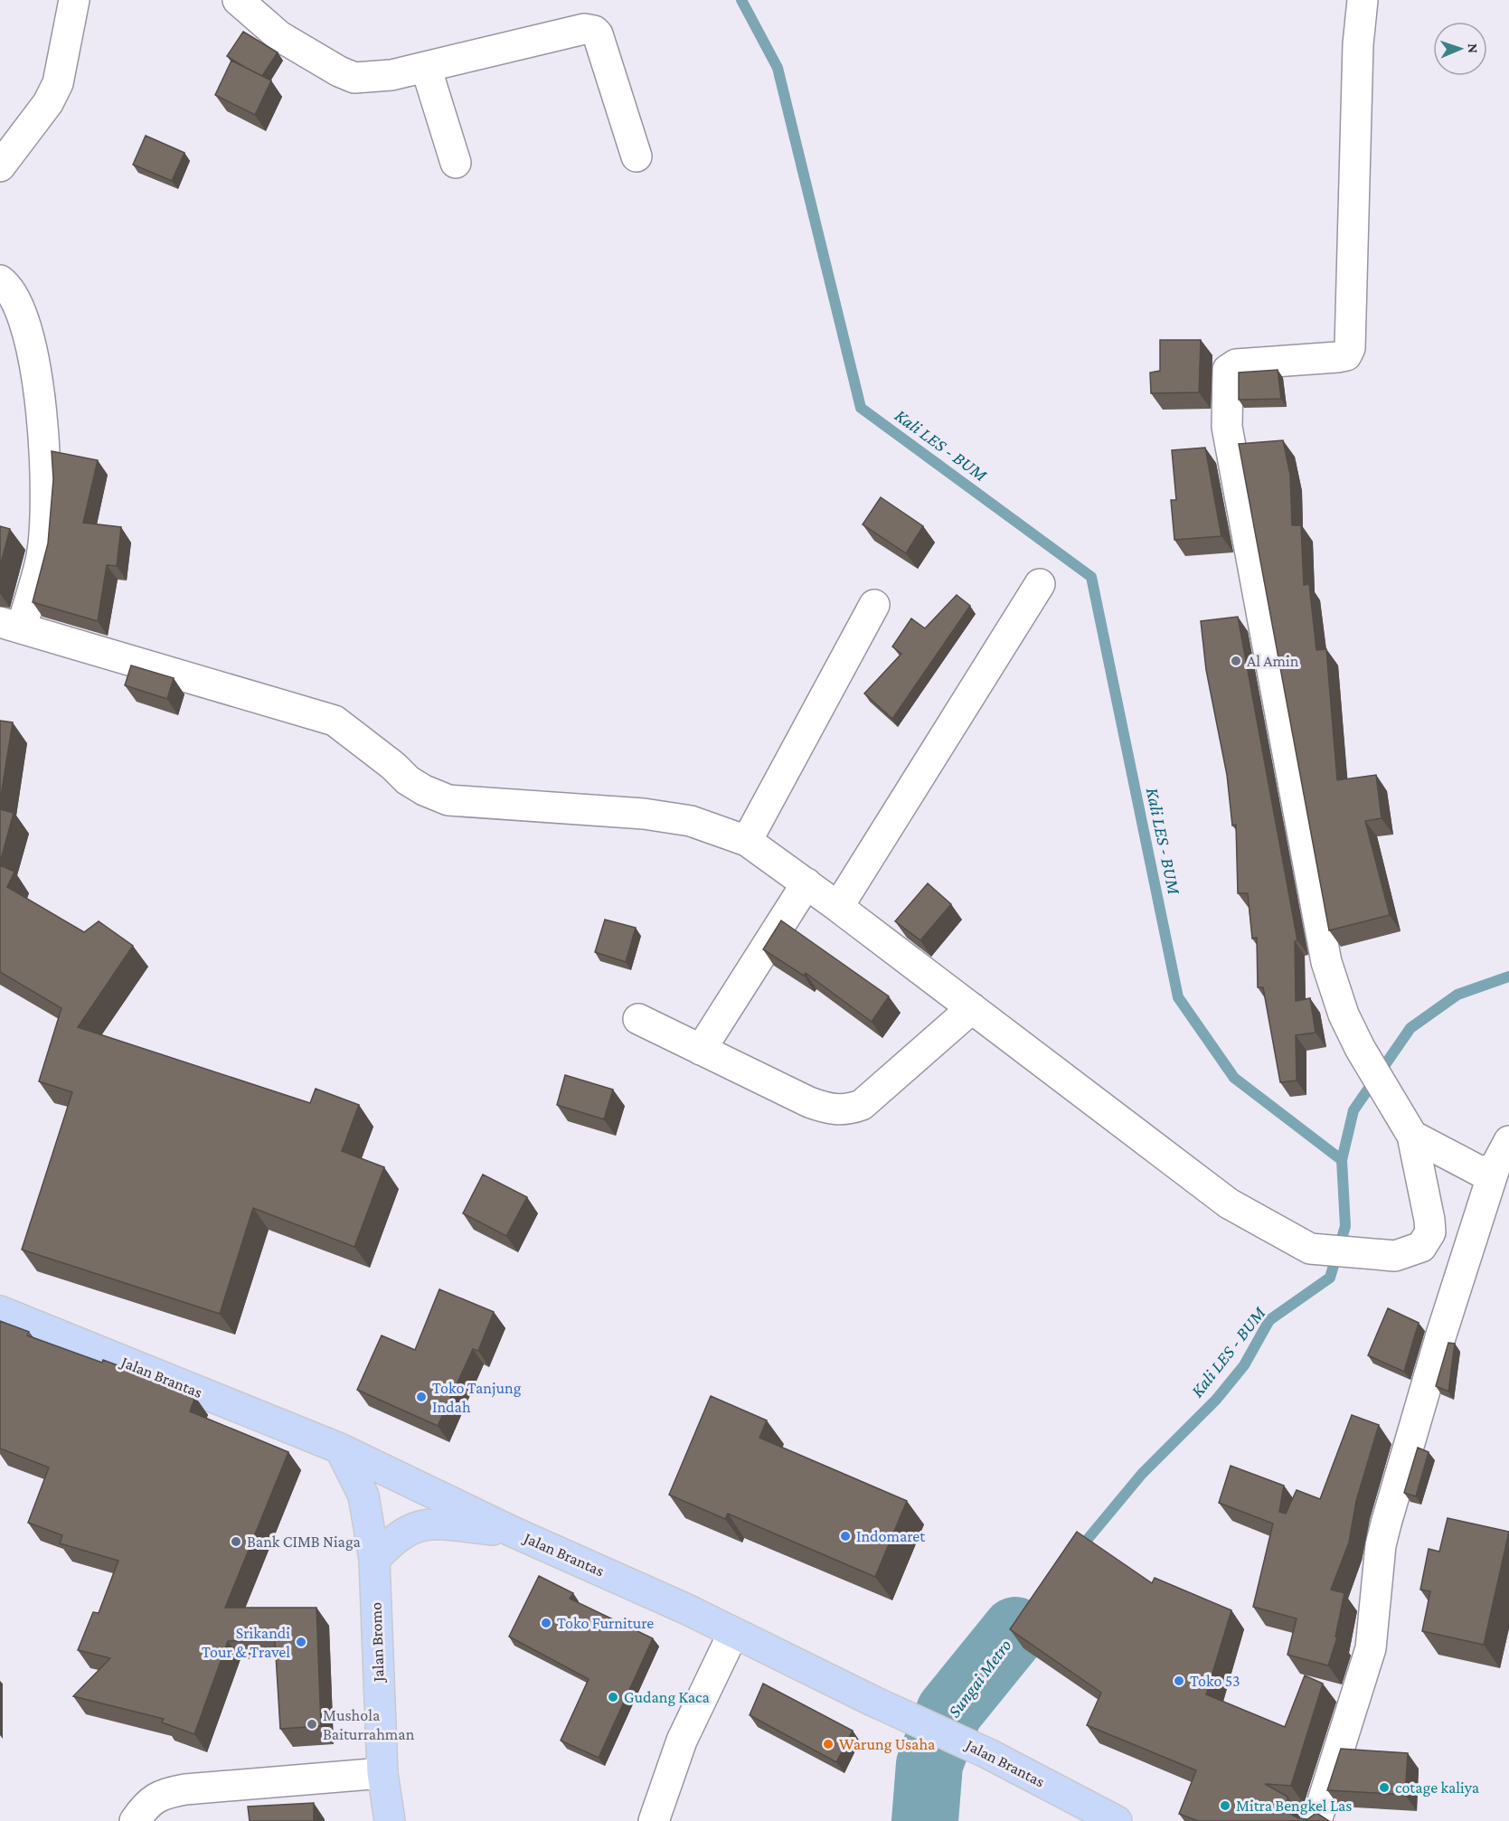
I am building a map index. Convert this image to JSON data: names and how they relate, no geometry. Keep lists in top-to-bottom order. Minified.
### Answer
{"streets":{"main road":["Jalan Brantas","Jalan Bromo"]},"crossings":[["Jalan Brantas","Jalan Bromo"]],"water":["Kali LES - BUM","Sungai Metro"],"places":["Al Amin","Toko Tanjung Indah","Indomaret","Bank CIMB Niaga","Toko Furniture","Srikandi Tour & Travel","Toko 53","Gudang Kaca","Mushola Baiturrahman","Warung Usaha","cotage kaliya","Mitra Bengkel Las"],"north":"right"}
